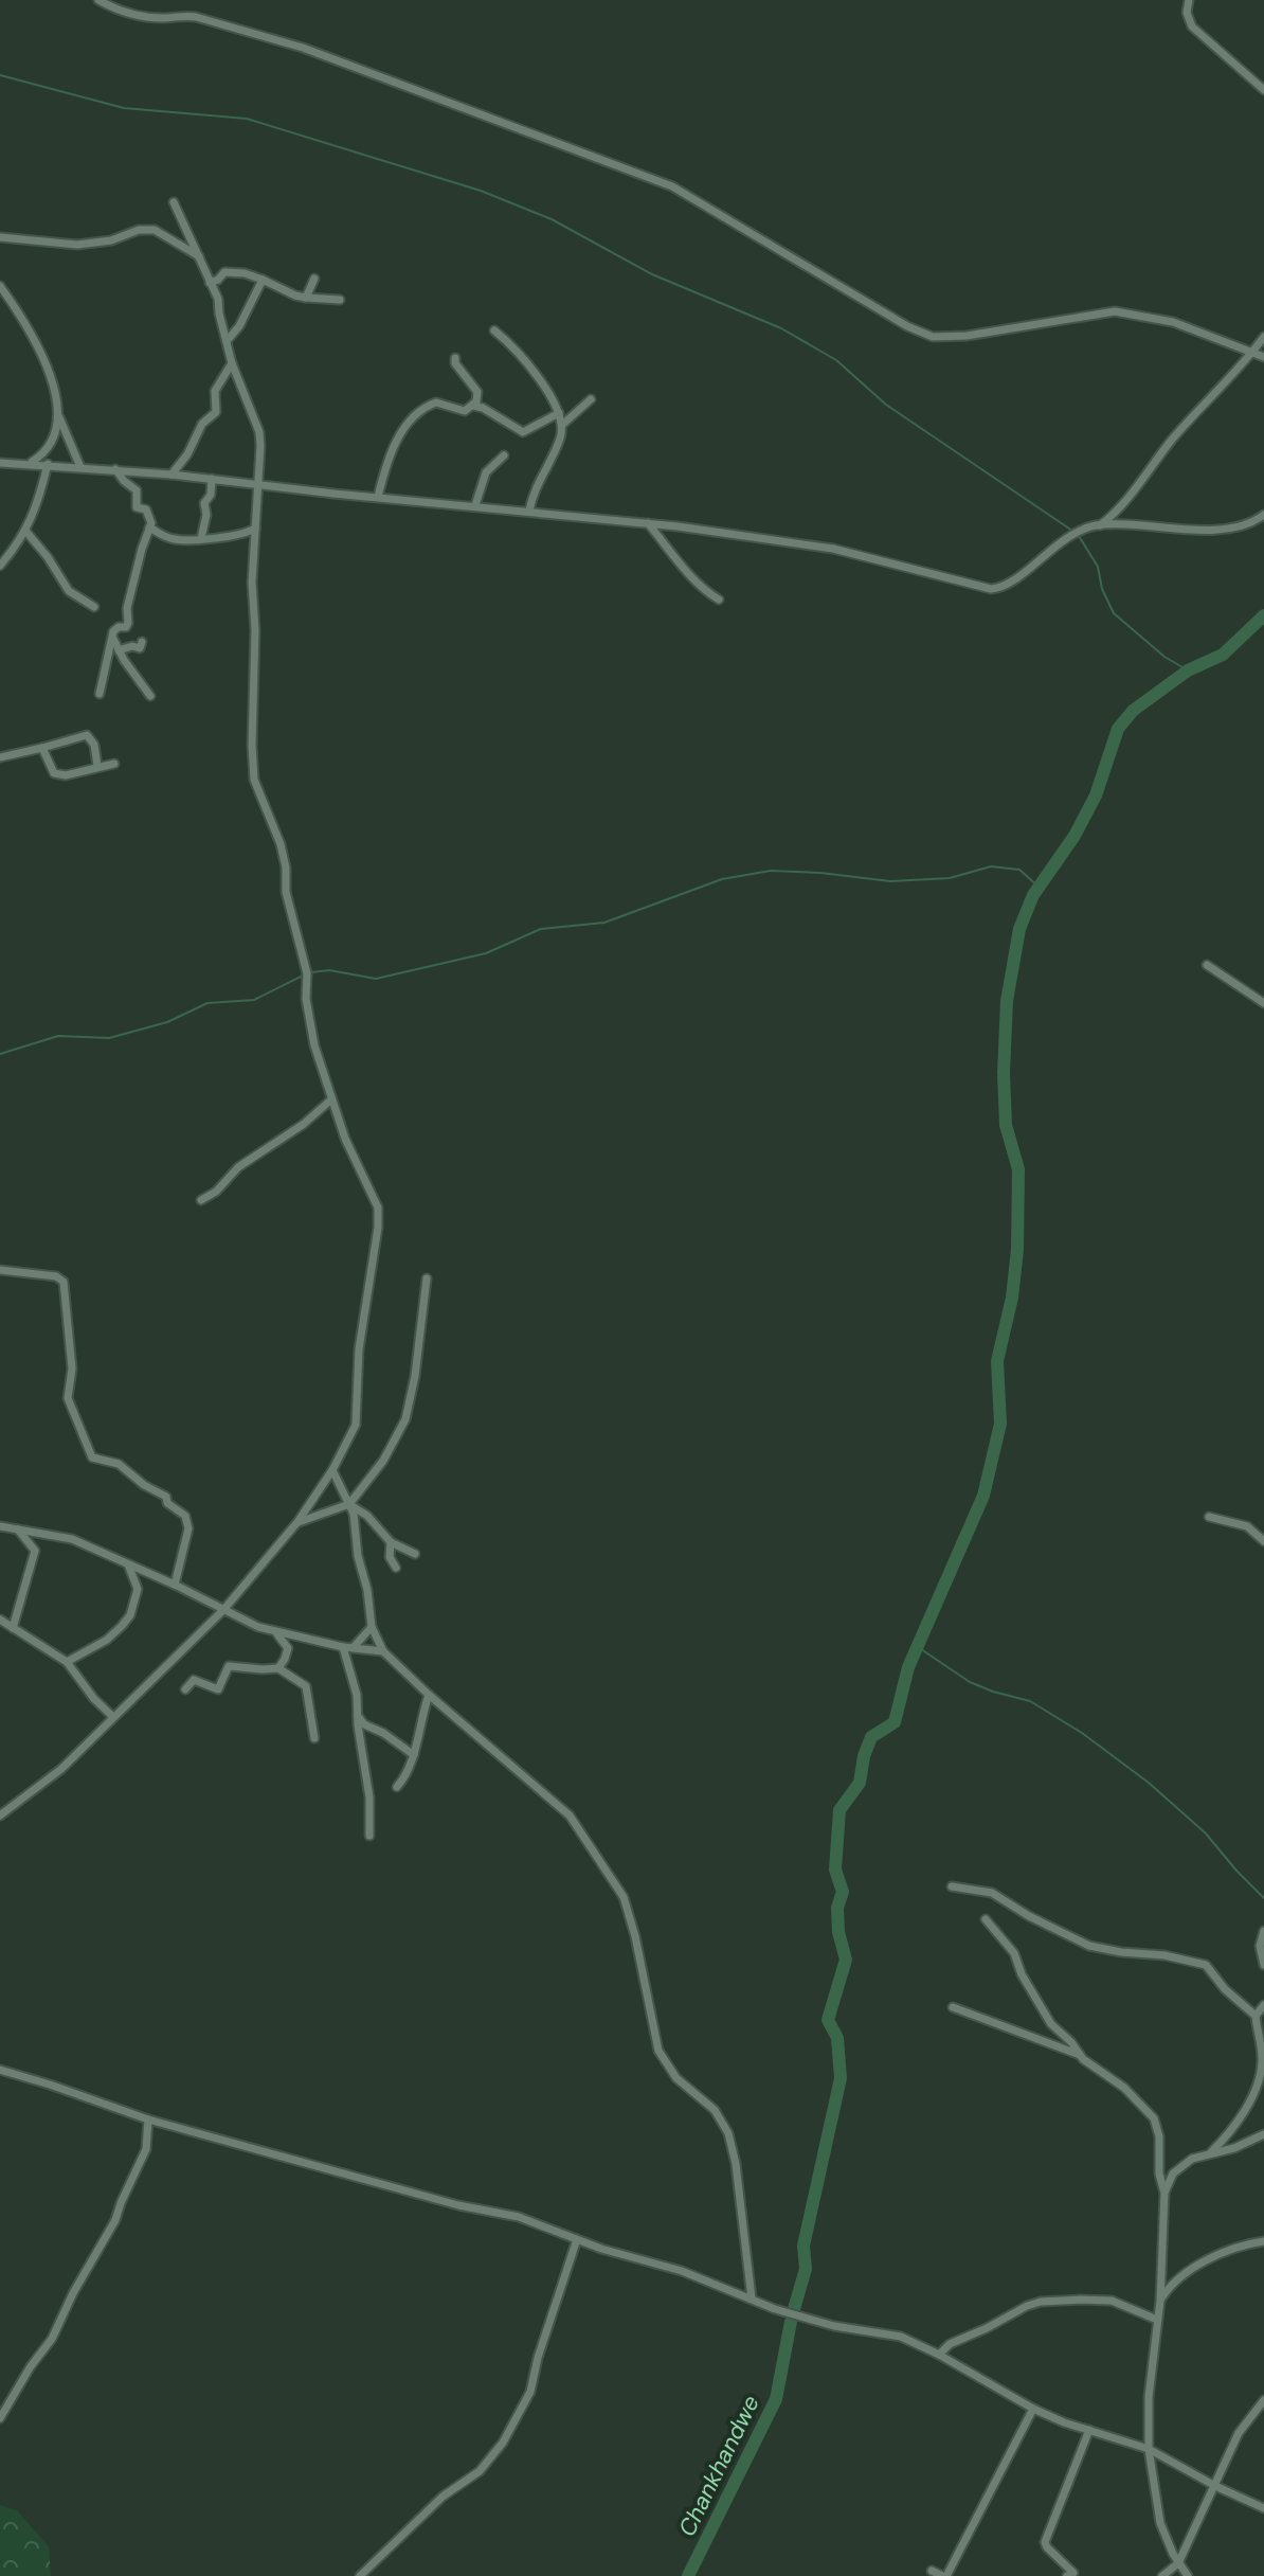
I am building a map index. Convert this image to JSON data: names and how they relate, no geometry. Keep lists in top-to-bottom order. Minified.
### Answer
{"water":["Chankhandwe"]}
